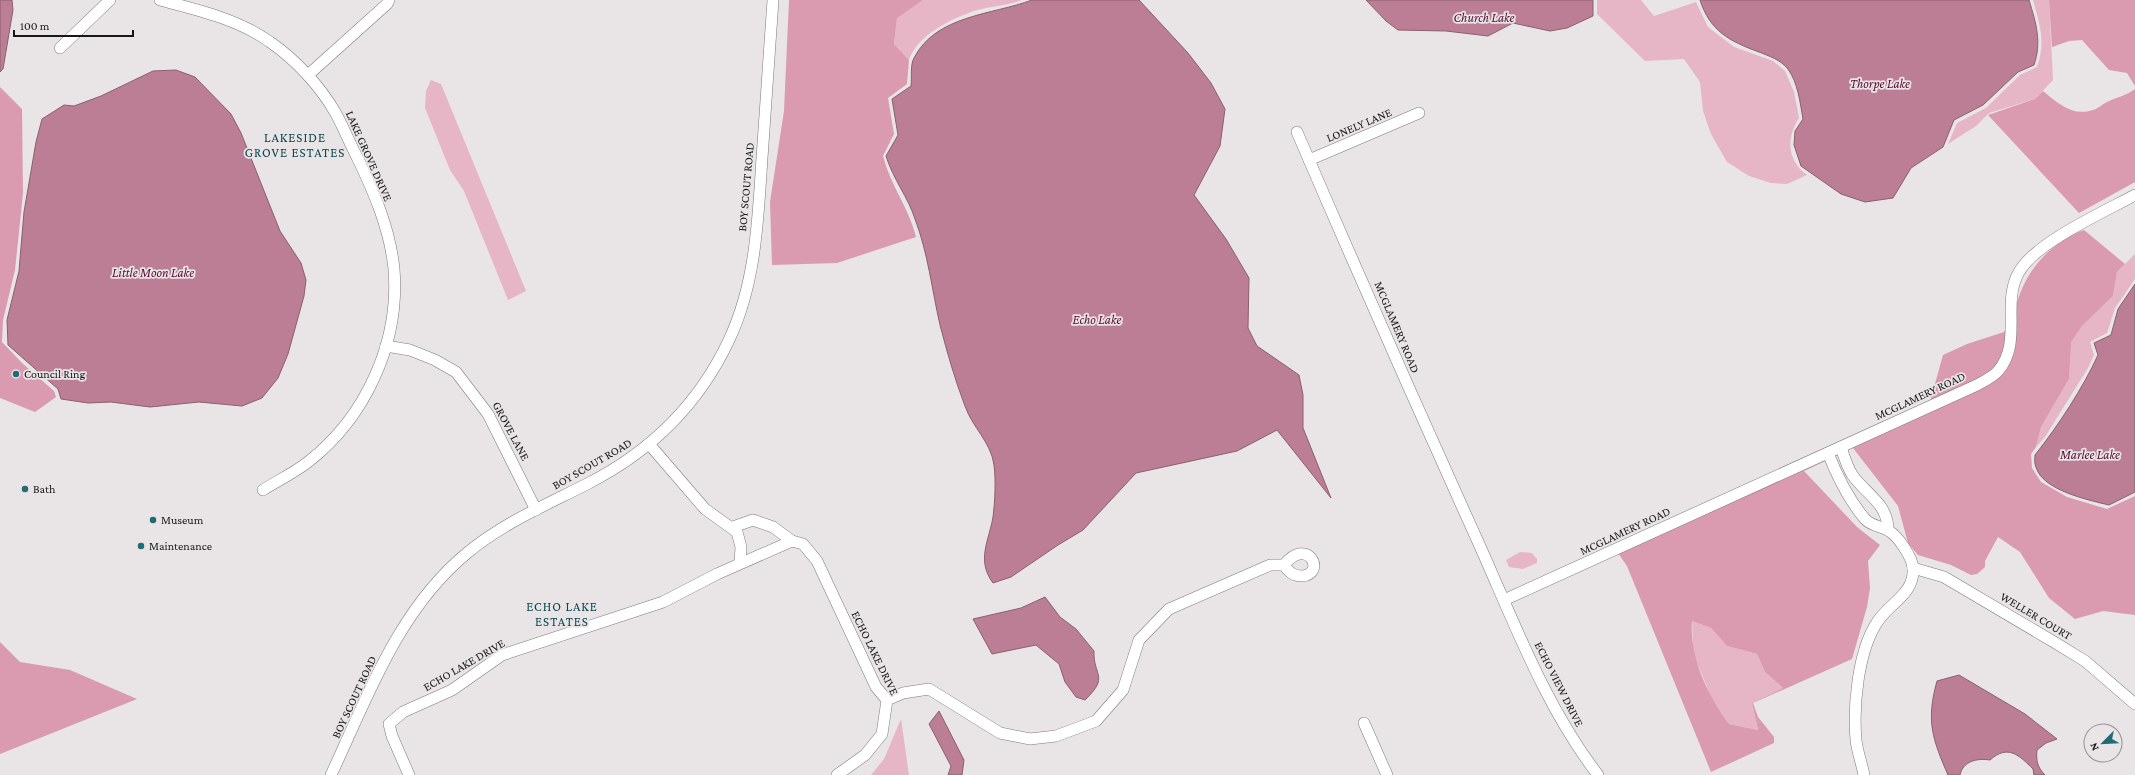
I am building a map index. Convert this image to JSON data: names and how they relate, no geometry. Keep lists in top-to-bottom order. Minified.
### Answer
{"streets":{"street":["LONELY LANE","LAKE GROVE DRIVE","BOY SCOUT ROAD","MCGLAMERY ROAD","GROVE LANE","WELLER COURT","ECHO LAKE DRIVE","ECHO VIEW DRIVE"]},"crossings":[["LONELY LANE","MCGLAMERY ROAD"],["LAKE GROVE DRIVE","GROVE LANE"],["BOY SCOUT ROAD","GROVE LANE"],["MCGLAMERY ROAD","ECHO VIEW DRIVE"]],"districts":["LAKESIDE GROVE ESTATES","ECHO LAKE ESTATES"],"water":["Church Lake","Thorpe Lake","Little Moon Lake","Echo Lake","Marlee Lake"],"places":["Council Ring","Bath","Museum","Maintenance"],"scale_bar":"100 m","north":"bottom left"}
